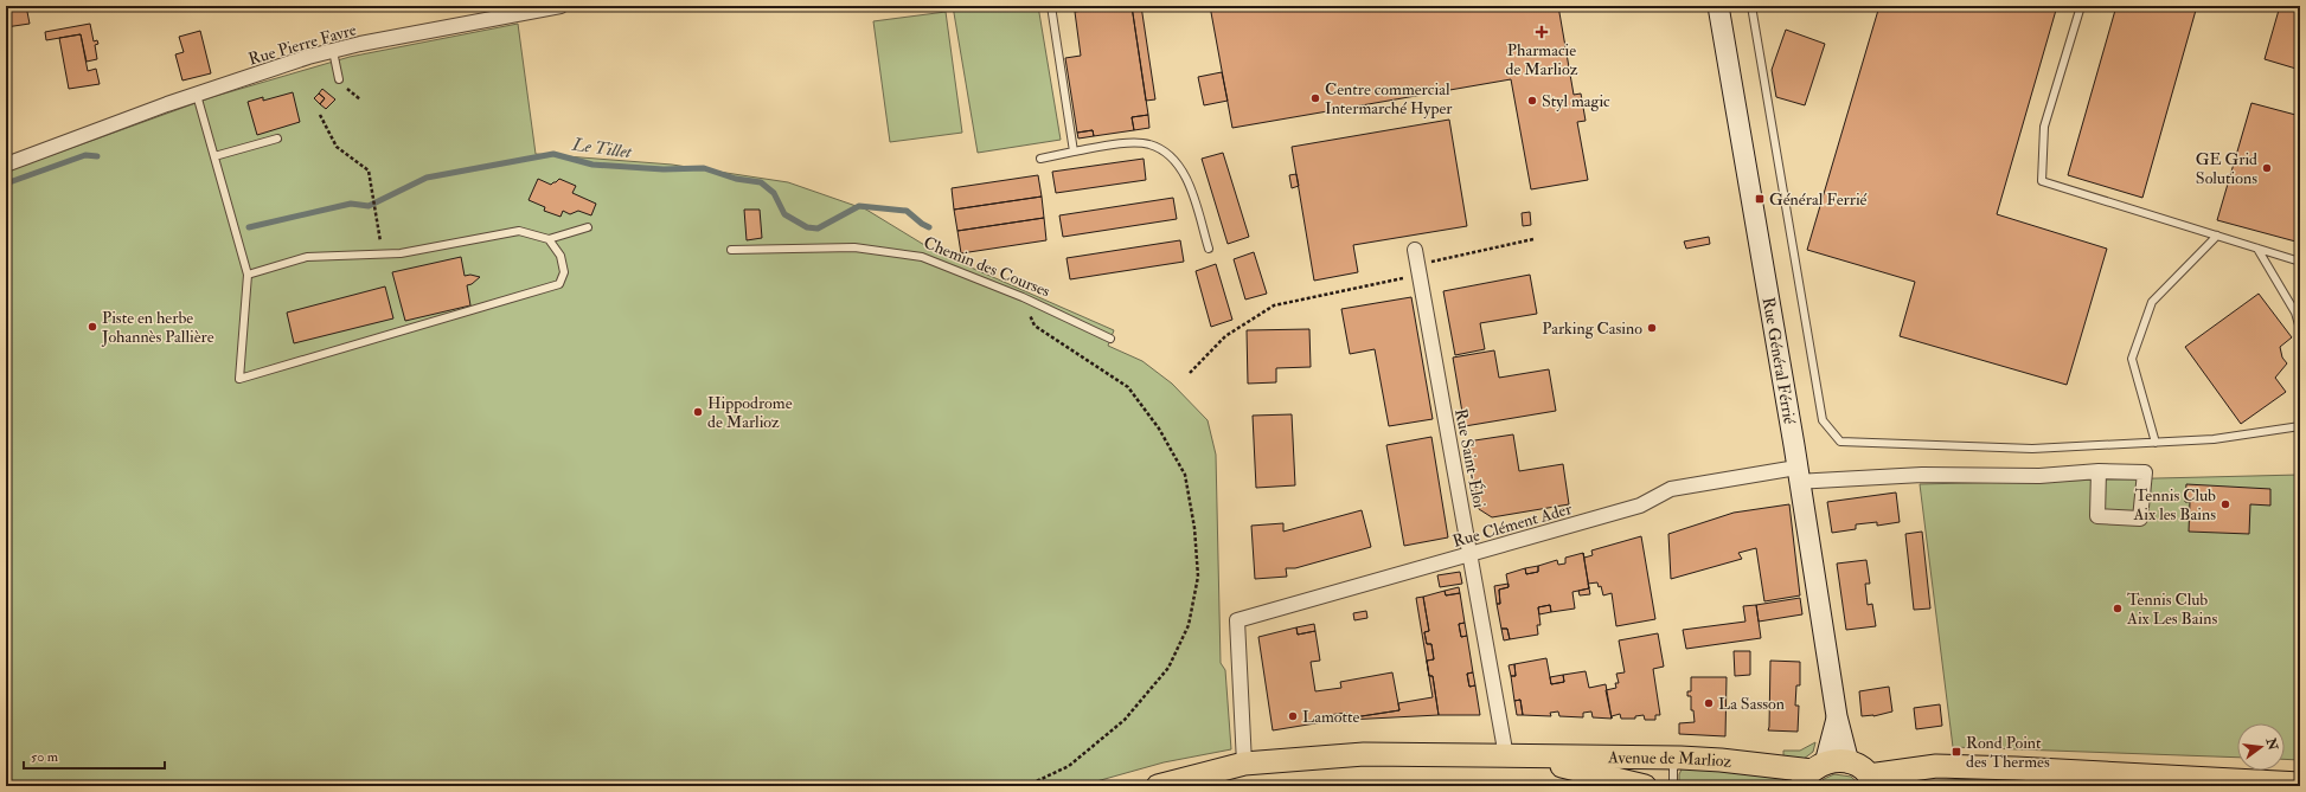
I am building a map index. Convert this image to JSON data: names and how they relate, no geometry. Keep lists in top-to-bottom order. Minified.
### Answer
{"streets":{"main road":["Rue Général Férrié","Avenue de Marlioz"],"street":["Rue Pierre Favre","Rue Saint-Éloi","Rue Clément Ader"],"lane":["Chemin des Courses"]},"crossings":[["Rue Général Férrié","Rue Clément Ader"],["Rue Général Férrié","Avenue de Marlioz"],["Rue Saint-Éloi","Rue Clément Ader"],["Rue Saint-Éloi","Avenue de Marlioz"],["Rue Clément Ader","Avenue de Marlioz"]],"water":["Le Tillet"],"places":{"health":["Pharmacie de Marlioz"],"other":["Centre commercial Intermarché Hyper","Styl magic","GE Grid Solutions","Piste en herbe Johannès Pallière","Parking Casino","Hippodrome de Marlioz","Tennis Club Aix les Bains","Tennis Club Aix Les Bains","La Sasson","Lamotte"],"transit":["Général Ferrié","Rond Point des Thermes"]},"scale_bar":"50 m","north":"right"}
